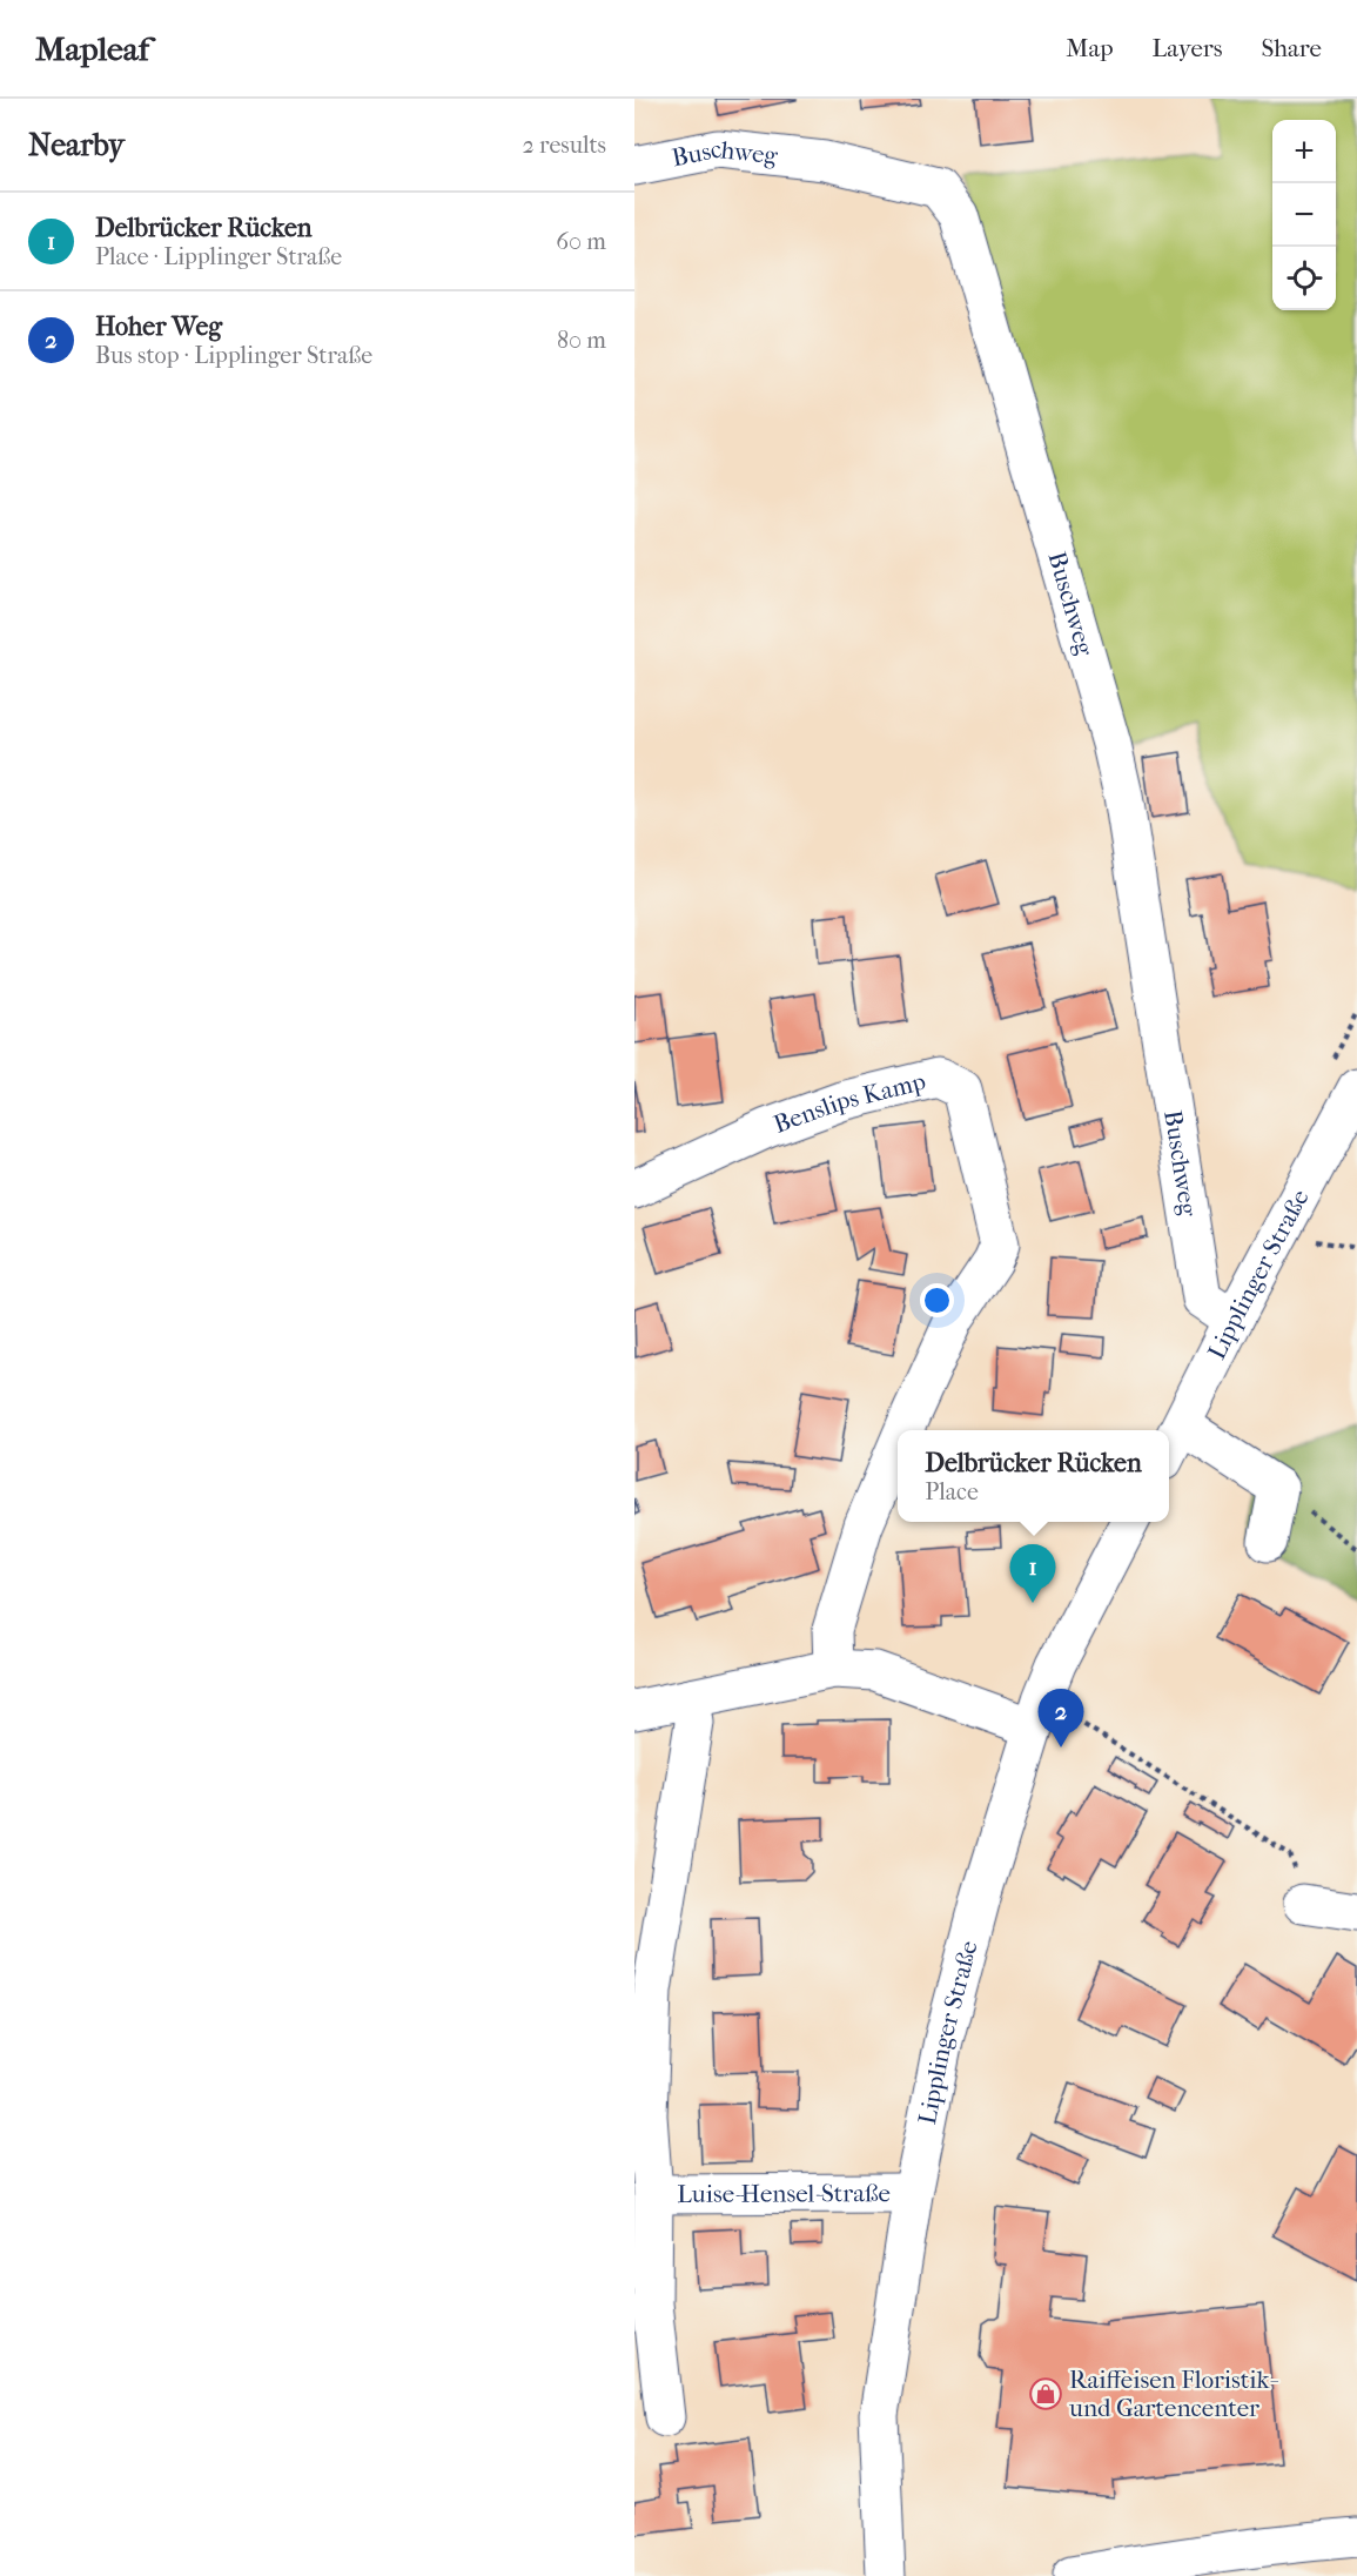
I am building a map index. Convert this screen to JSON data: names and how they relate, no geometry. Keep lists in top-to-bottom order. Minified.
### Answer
{"streets":{"street":["Buschweg","Benslips Kamp","Lipplinger Straße","Luise-Hensel-Straße"]},"crossings":[["Buschweg","Lipplinger Straße"],["Lipplinger Straße","Luise-Hensel-Straße"]],"places":{"shop":["Raiffeisen Floristik- und Gartencenter"]},"page":{"header":"Mapleaf","nav":["Map","Layers","Share"],"heading":["Nearby","2 results"],"map_buttons":["+","−"],"list":[{"mark":"1","name":"Delbrücker Rücken","note":"Place · Lipplinger Straße","value":"60 m"},{"mark":"2","name":"Hoher Weg","note":"Bus stop · Lipplinger Straße","value":"80 m"}],"popup":["Delbrücker Rücken","Place"],"pins":["1","2"]}}
